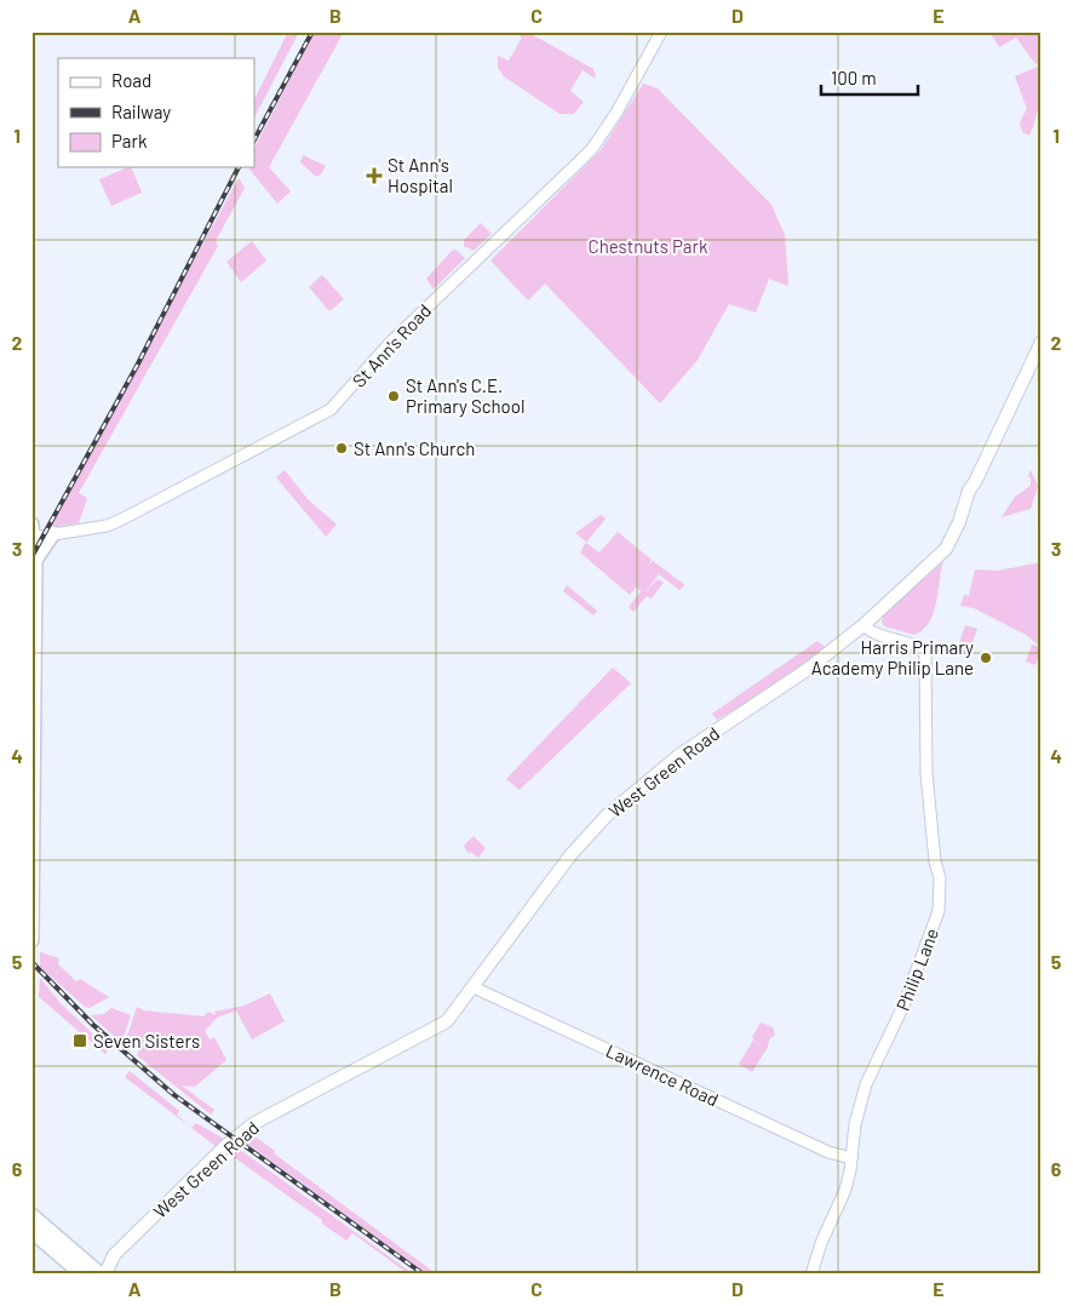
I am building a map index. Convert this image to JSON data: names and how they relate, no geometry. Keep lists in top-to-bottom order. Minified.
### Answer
{"streets":{"main road":["St Ann's Road","West Green Road","Philip Lane","Lawrence Road"]},"crossings":[["West Green Road","Philip Lane"],["West Green Road","Lawrence Road"],["Philip Lane","Lawrence Road"]],"parks":["Chestnuts Park"],"places":{"health":["St Ann's Hospital"],"other":["St Ann's C.E. Primary School","St Ann's Church","Harris Primary Academy Philip Lane"],"transit":["Seven Sisters"]},"legend":["Road","Railway","Park"],"scale_bar":"100 m","grid":{"columns":["A","B","C","D","E"],"rows":["1","2","3","4","5","6"]}}
